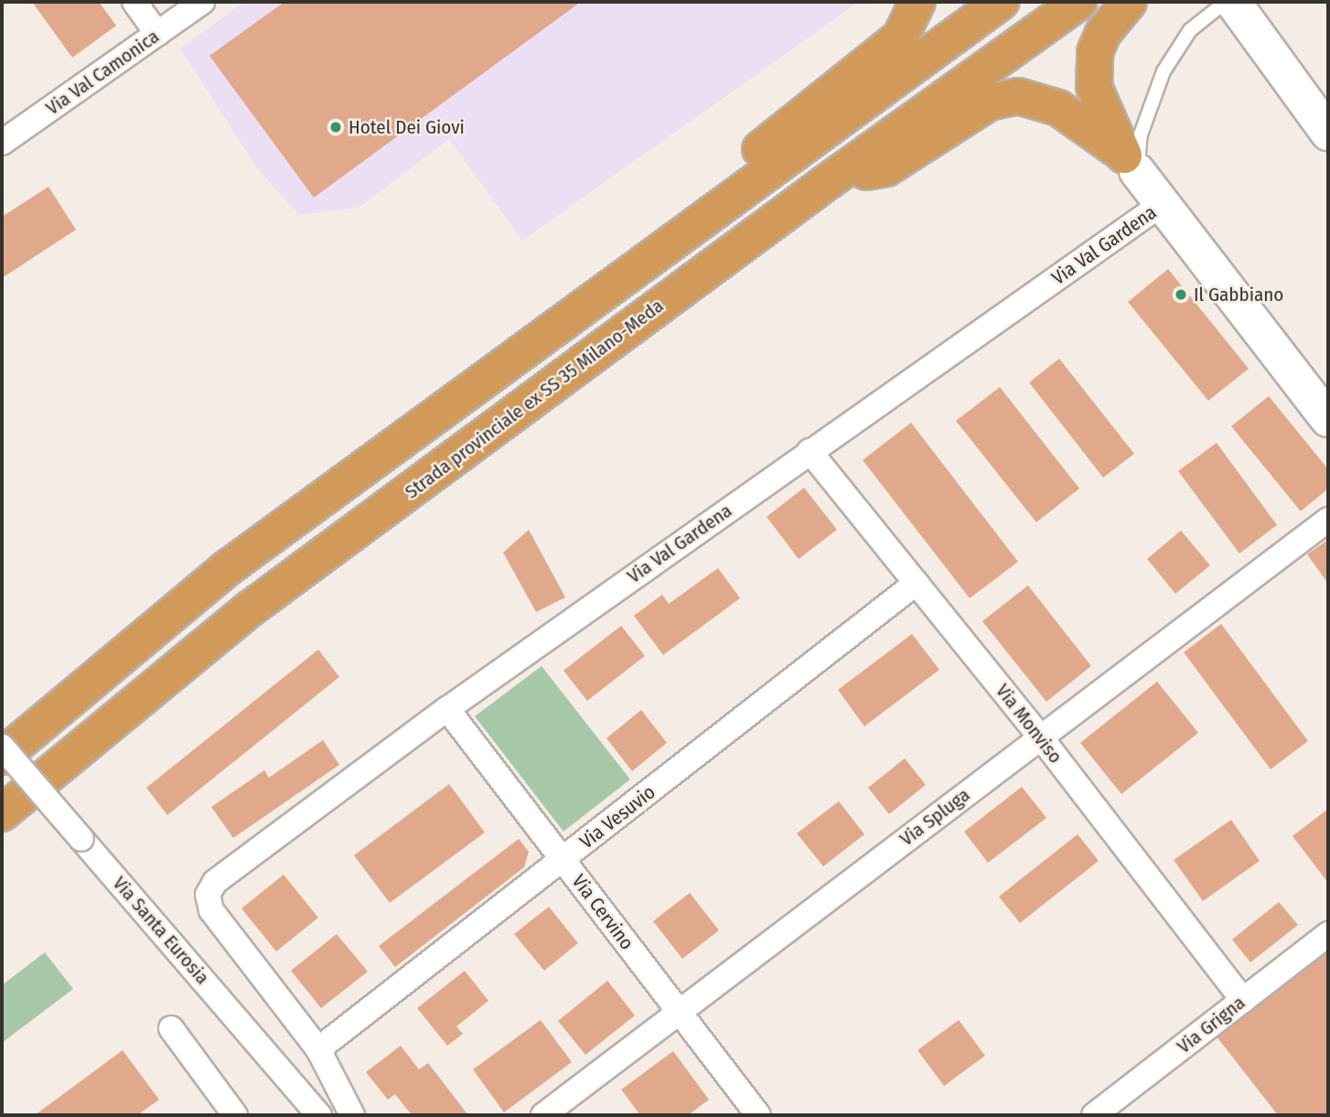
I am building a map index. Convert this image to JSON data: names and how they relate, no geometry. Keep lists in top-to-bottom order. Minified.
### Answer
{"streets":{"highway":["Strada provinciale ex SS 35 Milano-Meda"],"street":["Via Val Camonica","Via Val Gardena","Via Monviso","Via Vesuvio","Via Spluga","Via Cervino","Via Santa Eurosia","Via Grigna"]},"crossings":[["Via Val Gardena","Via Monviso"],["Via Val Gardena","Via Vesuvio"],["Via Val Gardena","Via Cervino"],["Via Monviso","Via Vesuvio"],["Via Monviso","Via Spluga"],["Via Monviso","Via Grigna"],["Via Vesuvio","Via Cervino"],["Via Spluga","Via Cervino"]],"places":["Hotel Dei Giovi","Il Gabbiano"]}
